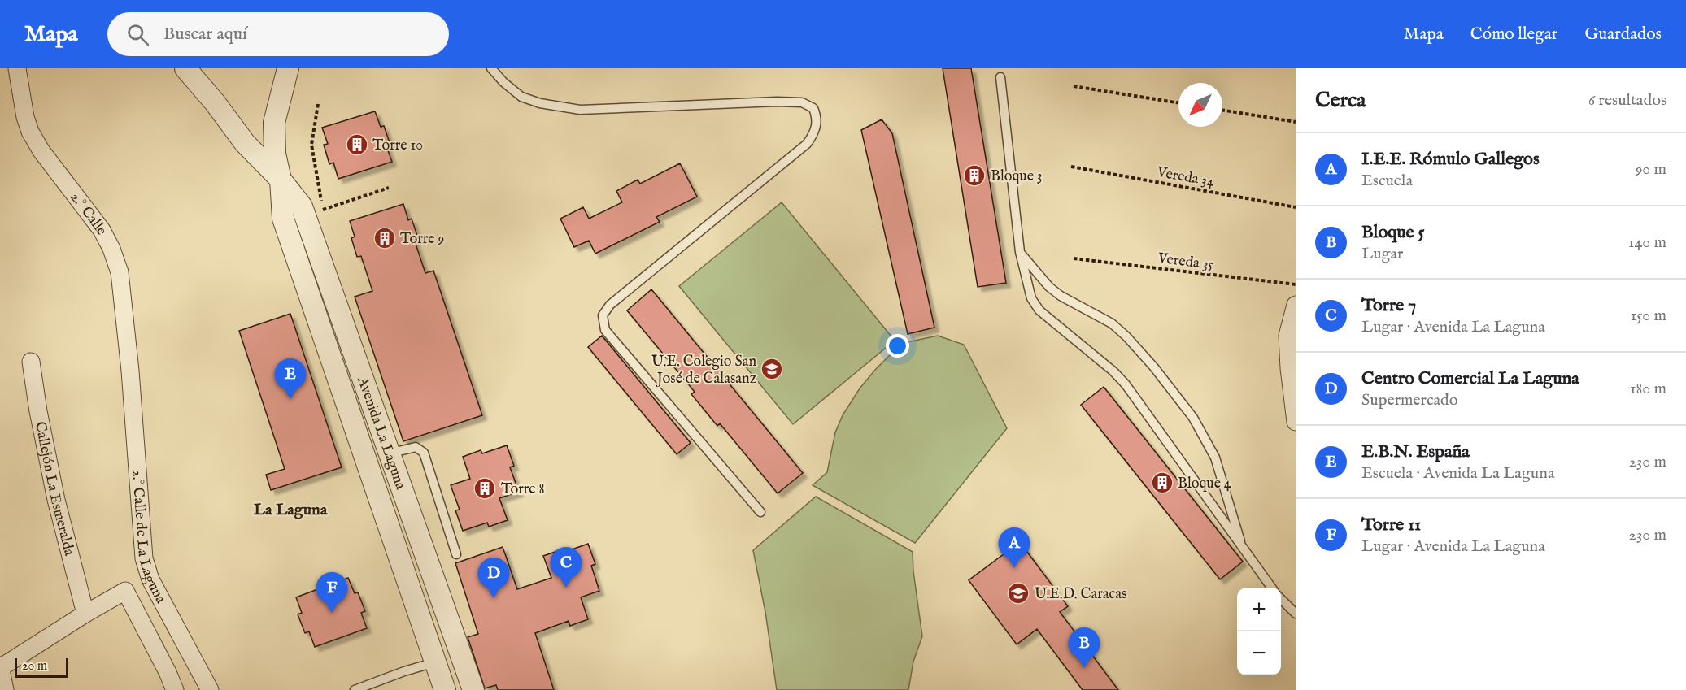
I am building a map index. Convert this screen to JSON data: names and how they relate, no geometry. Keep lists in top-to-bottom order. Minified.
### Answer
{"streets":{"street":["2.° Calle","Avenida La Laguna","Callejón La Esmeralda","2.° Calle de La Laguna"],"path":["Vereda 34","Vereda 35"]},"crossings":[["2.° Calle","2.° Calle de La Laguna"],["Callejón La Esmeralda","2.° Calle de La Laguna"]],"districts":["La Laguna"],"places":{"building":["Torre 10","Bloque 3","Torre 9","Bloque 4","Torre 8"],"school or university":["U.E. Colegio San José de Calasanz","U.E.D. Caracas"]},"scale_bar":"20 m","north":"bottom left","page":{"header":"Mapa","search":"Buscar aquí","nav":["Mapa","Cómo llegar","Guardados"],"heading":["Cerca","6 resultados"],"list":[{"mark":"A","name":"I.E.E. Rómulo Gallegos","note":"Escuela","value":"90 m"},{"mark":"B","name":"Bloque 5","note":"Lugar","value":"140 m"},{"mark":"C","name":"Torre 7","note":"Lugar · Avenida La Laguna","value":"150 m"},{"mark":"D","name":"Centro Comercial La Laguna","note":"Supermercado","value":"180 m"},{"mark":"E","name":"E.B.N. España","note":"Escuela · Avenida La Laguna","value":"230 m"},{"mark":"F","name":"Torre 11","note":"Lugar · Avenida La Laguna","value":"230 m"}],"pins":["E","A","C","D","F","B"],"map_buttons":["+","−"],"scale":"20 m"}}
